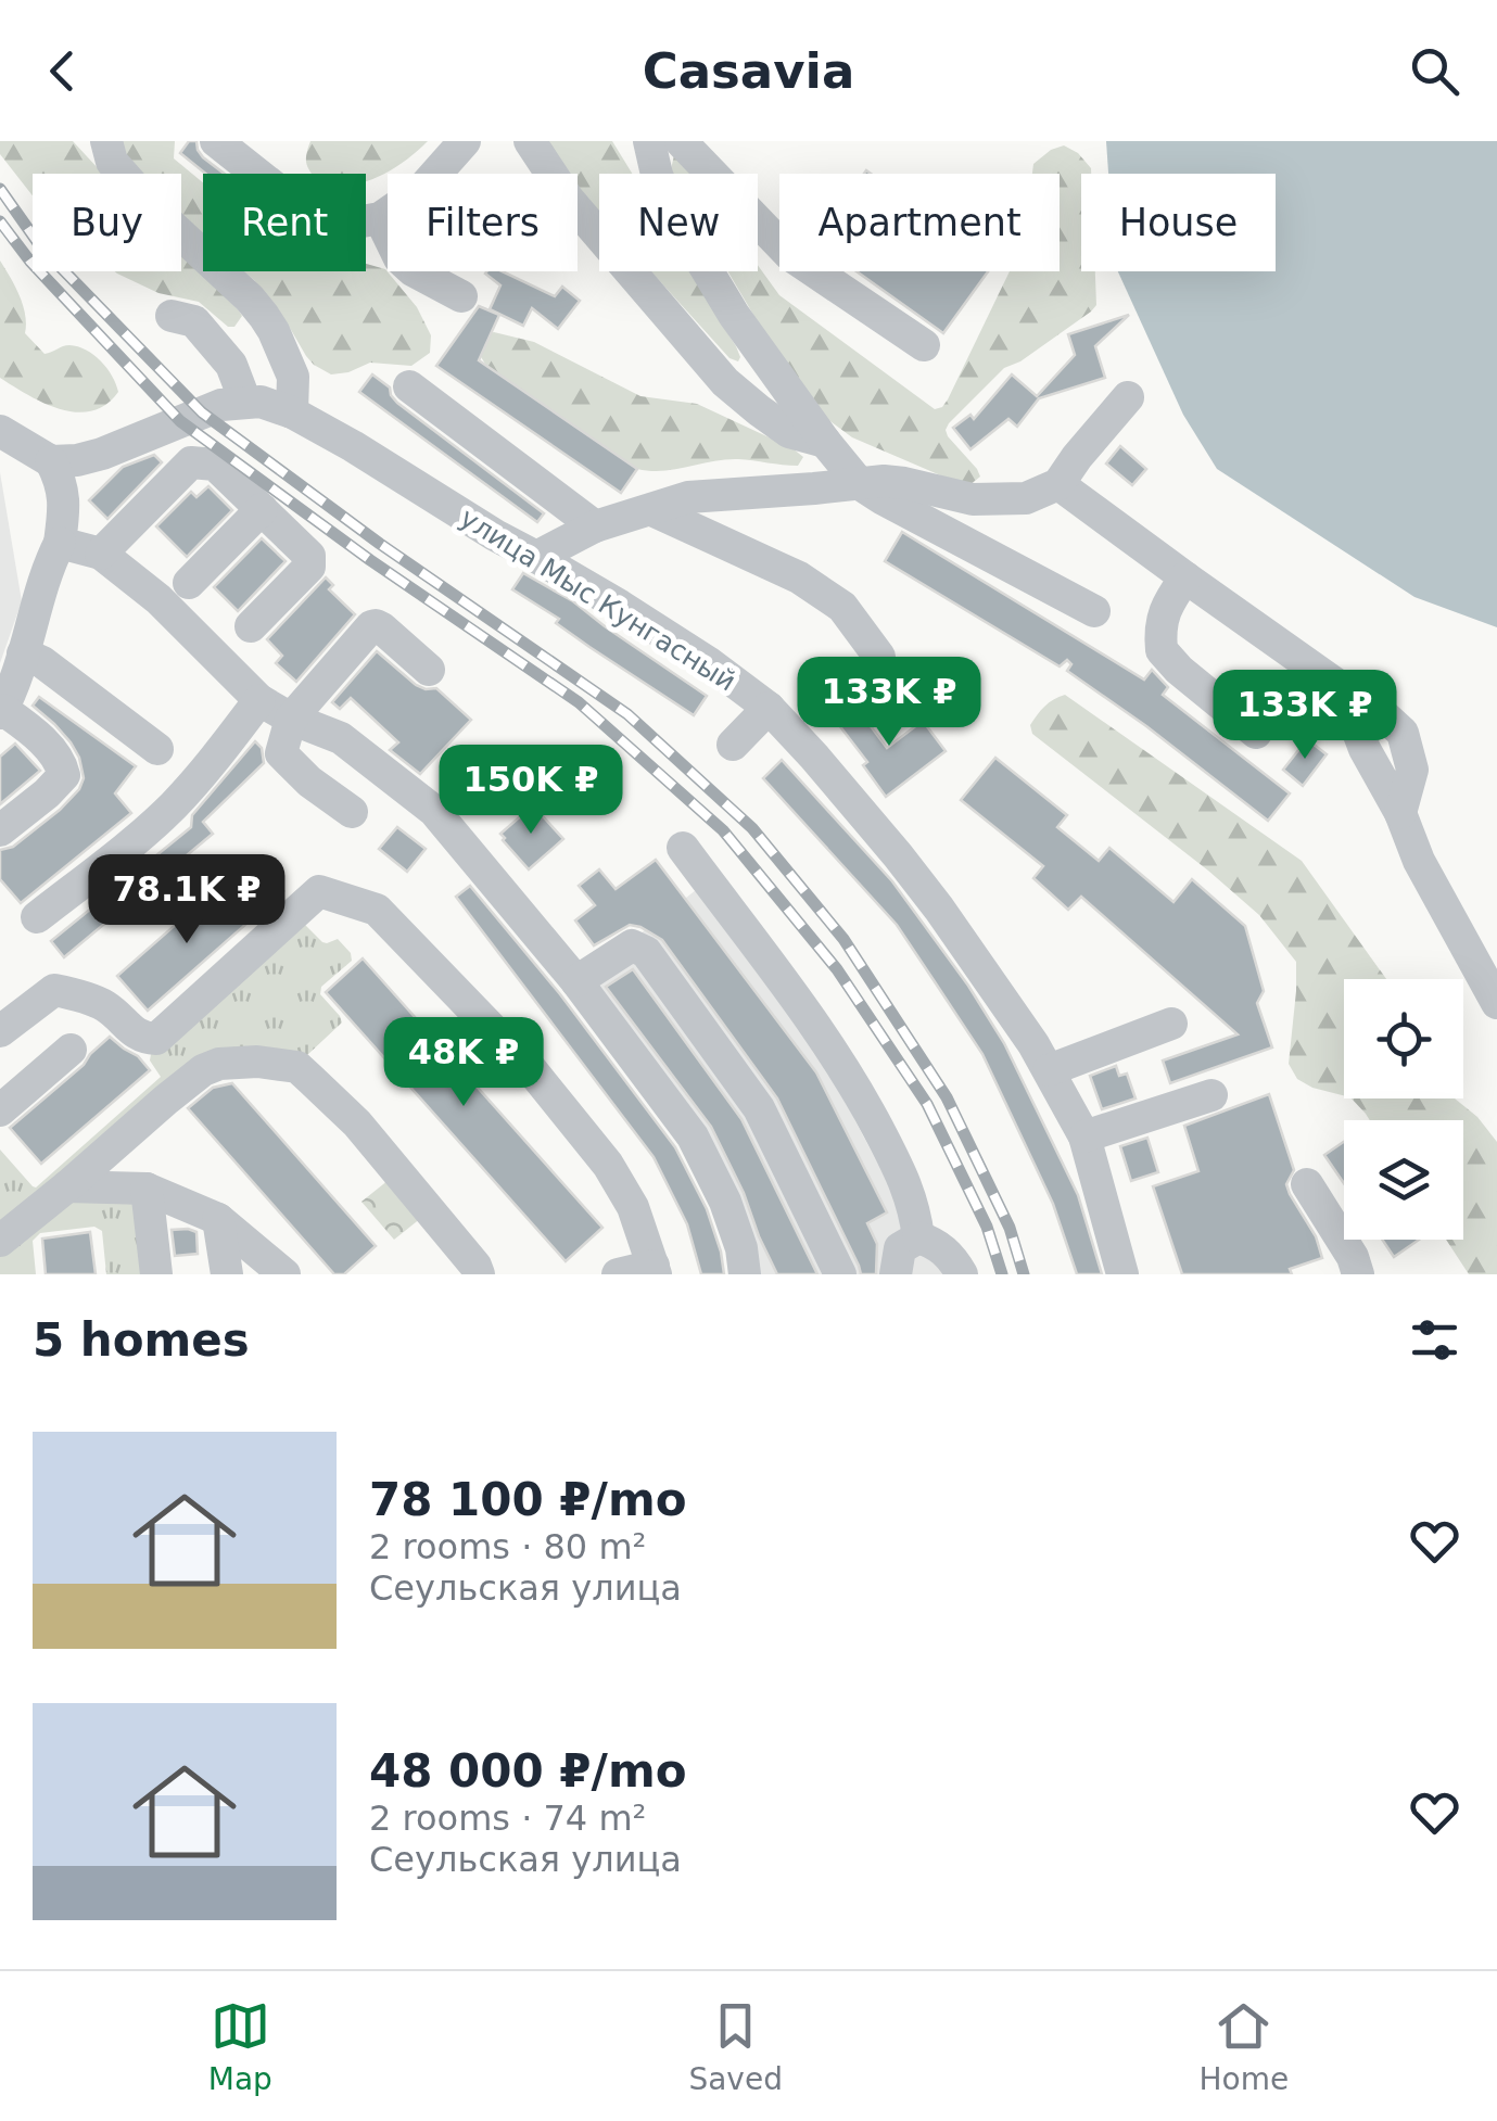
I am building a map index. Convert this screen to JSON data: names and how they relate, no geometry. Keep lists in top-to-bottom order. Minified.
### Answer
{"streets":{"street":["улица Мыс Кунгасный"]},"page":{"header":"Casavia","chip":["Buy","Rent","Filters","New","Apartment","House"],"price":["133K ₽","133K ₽","150K ₽","78.1K ₽","48K ₽"],"heading":"5 homes","list":[{"name":"78 100 ₽/mo","note":"2 rooms · 80 m² · Сеульская улица"},{"name":"48 000 ₽/mo","note":"2 rooms · 74 m² · Сеульская улица"}],"tabs":["Map","Saved","Home"]}}
